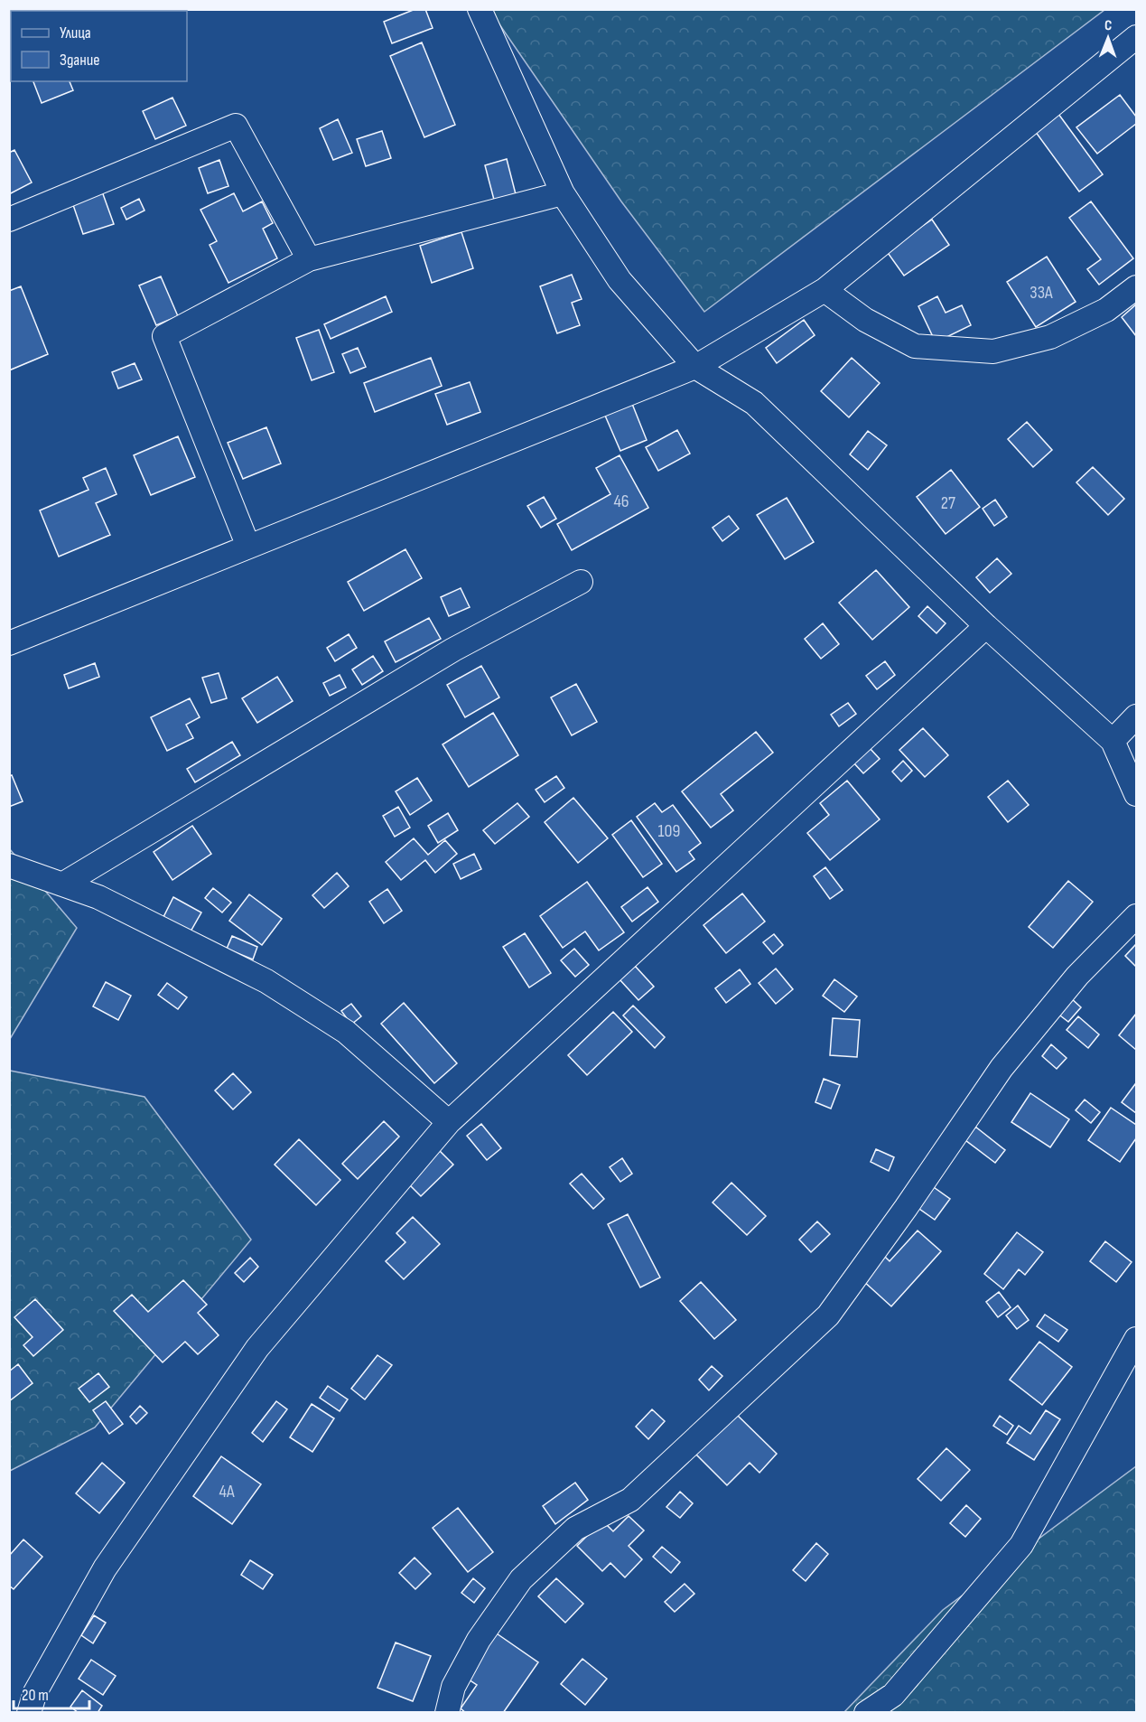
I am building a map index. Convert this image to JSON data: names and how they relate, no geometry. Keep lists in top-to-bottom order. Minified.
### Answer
{"house_numbers":["33А","46","27","109","4А"],"legend":["Улица","Здание"],"scale_bar":"20 m","north":"top"}
